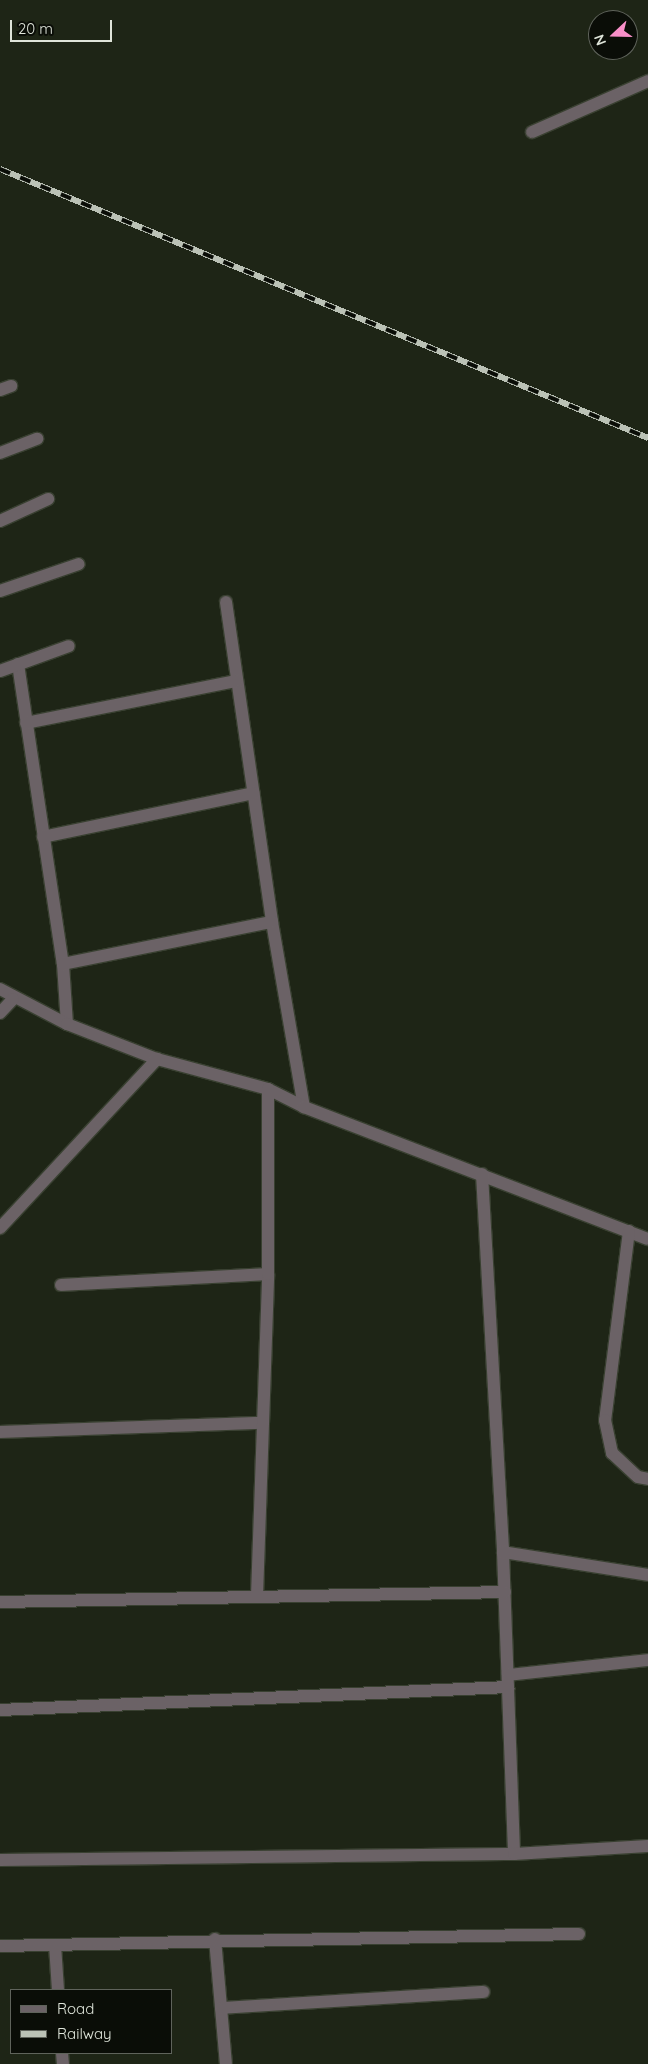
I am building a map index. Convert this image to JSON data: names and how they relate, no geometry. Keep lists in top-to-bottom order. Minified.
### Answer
{"legend":["Road","Railway"],"scale_bar":"20 m","north":"left"}
